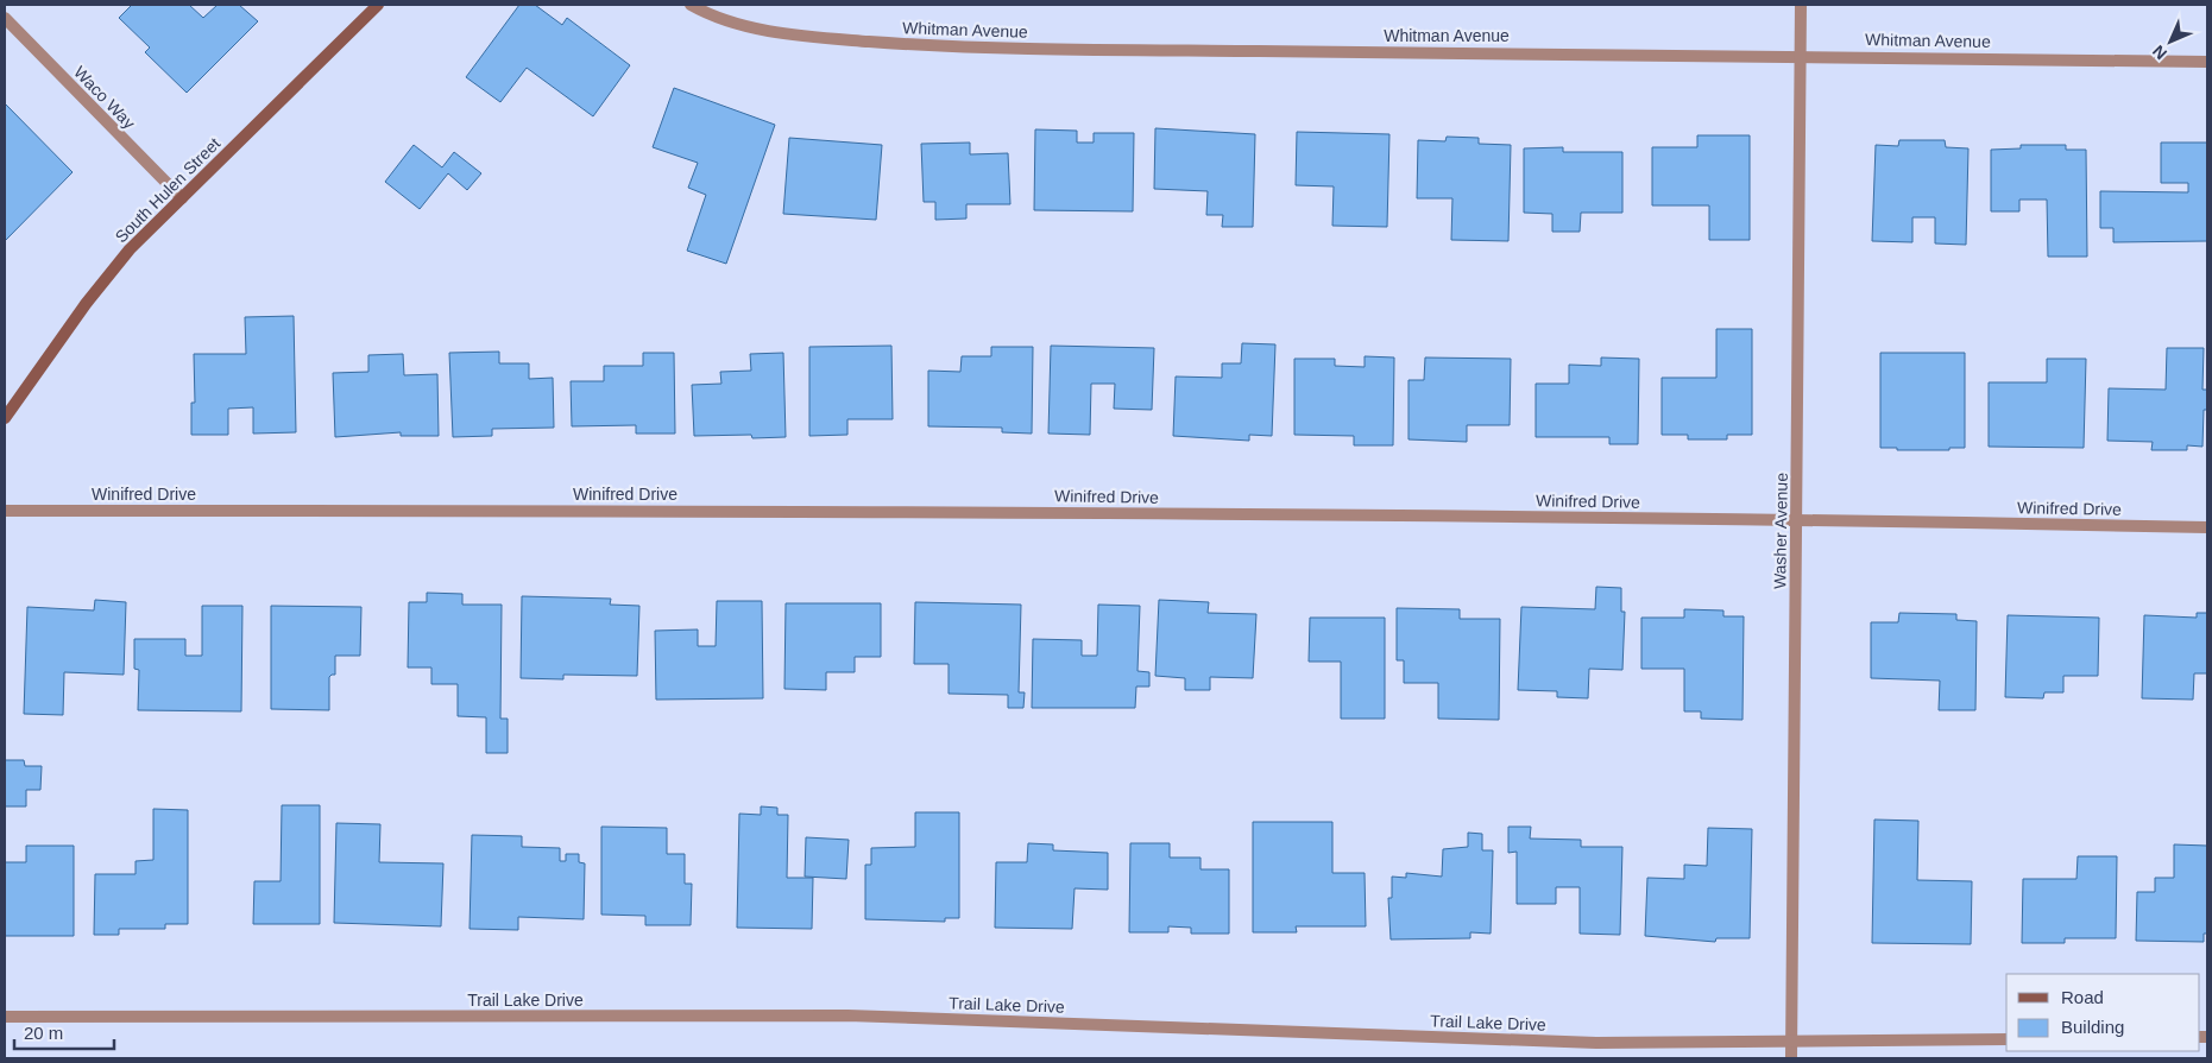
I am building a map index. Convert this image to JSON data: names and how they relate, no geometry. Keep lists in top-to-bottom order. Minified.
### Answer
{"streets":{"main road":["South Hulen Street"],"street":["Whitman Avenue","Waco Way","Winifred Drive","Washer Avenue","Trail Lake Drive"]},"crossings":[["Whitman Avenue","Washer Avenue"],["Waco Way","South Hulen Street"],["Winifred Drive","Washer Avenue"],["Washer Avenue","Trail Lake Drive"]],"legend":["Road","Building"],"scale_bar":"20 m","north":"bottom left"}
